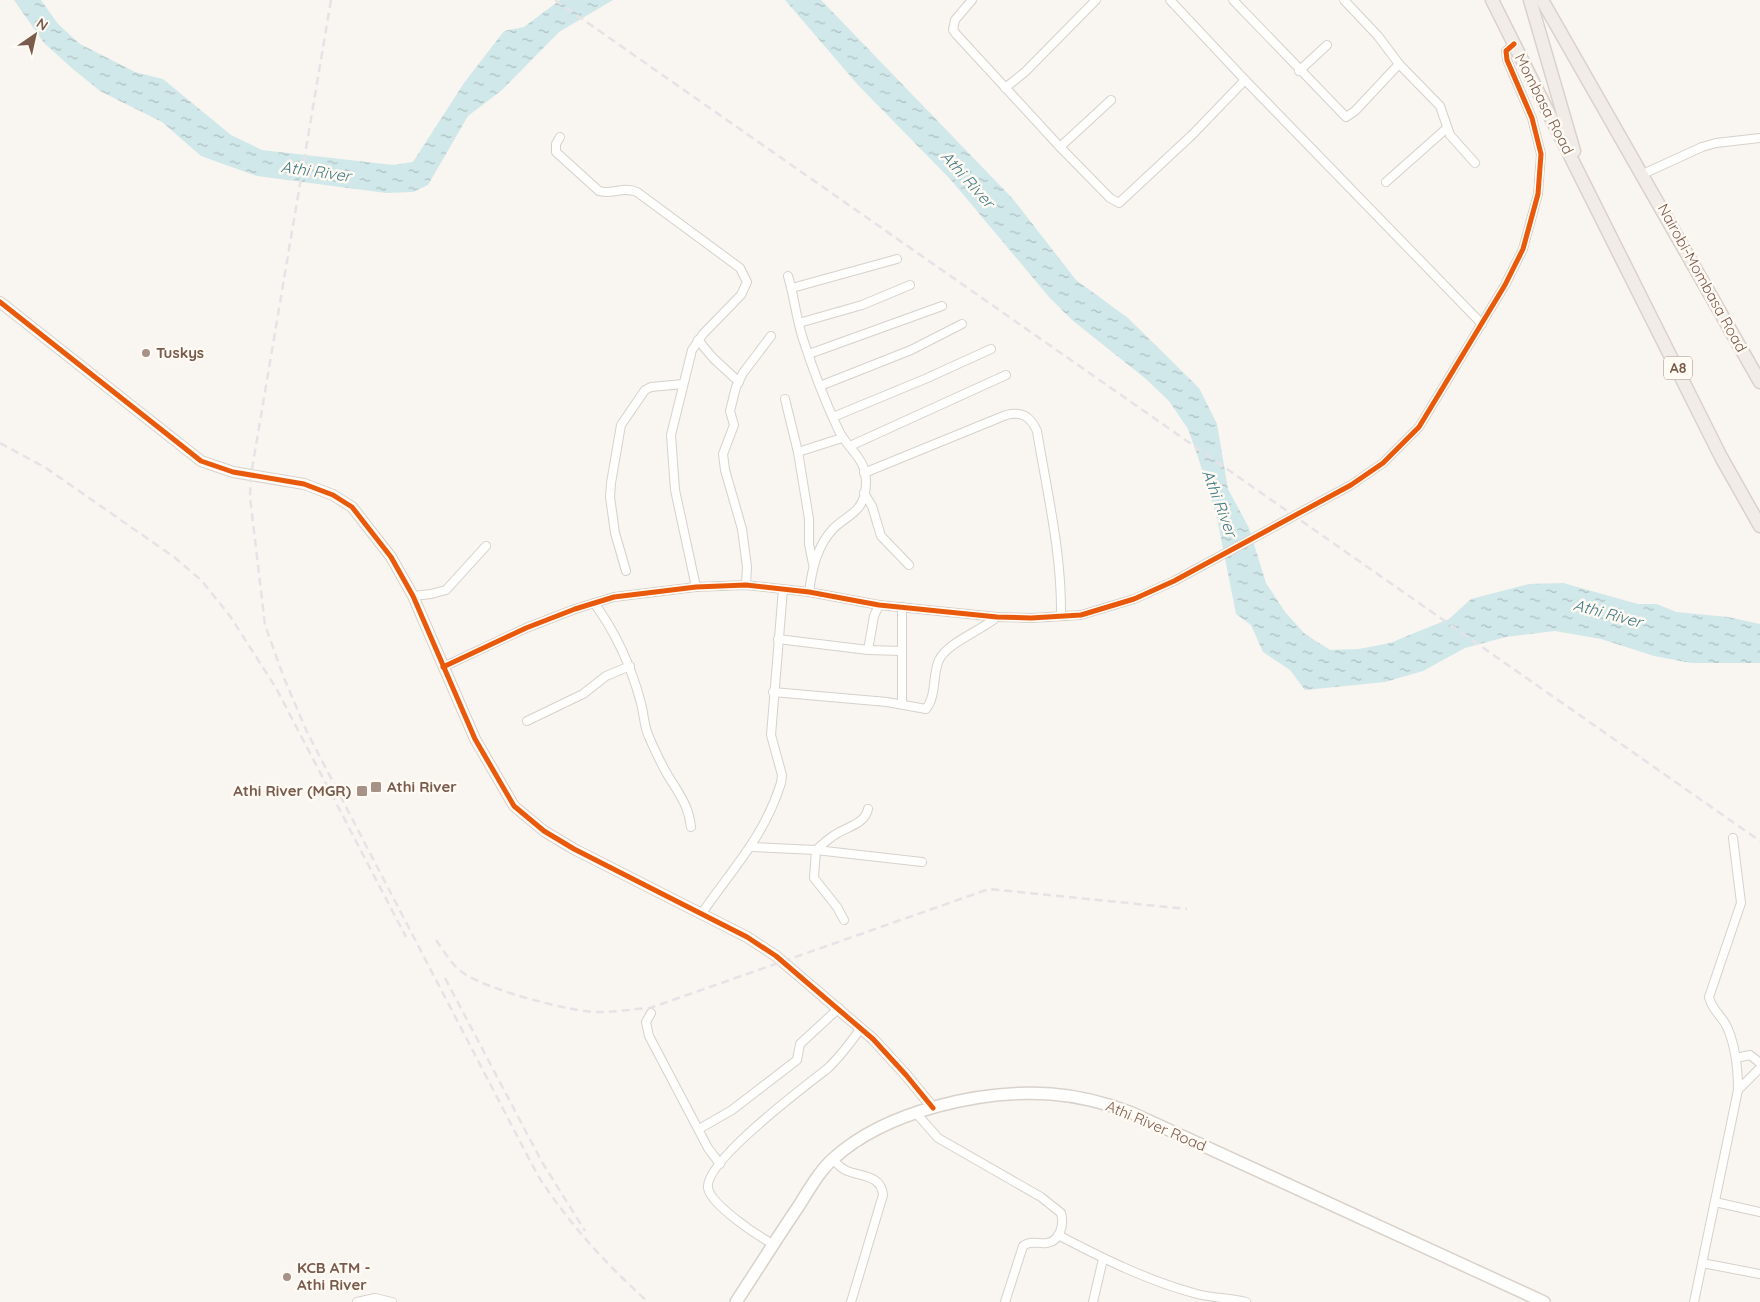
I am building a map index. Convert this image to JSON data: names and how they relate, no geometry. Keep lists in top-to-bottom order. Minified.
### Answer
{"streets":{"highway":["Mombasa Road","Nairobi-Mombasa Road","A8"],"main road":["Athi River Road"]},"water":["Athi River"],"places":{"other":["Tuskys","KCB ATM - Athi River"],"transit":["Athi River","Athi River (MGR)"]},"north":"top right"}
